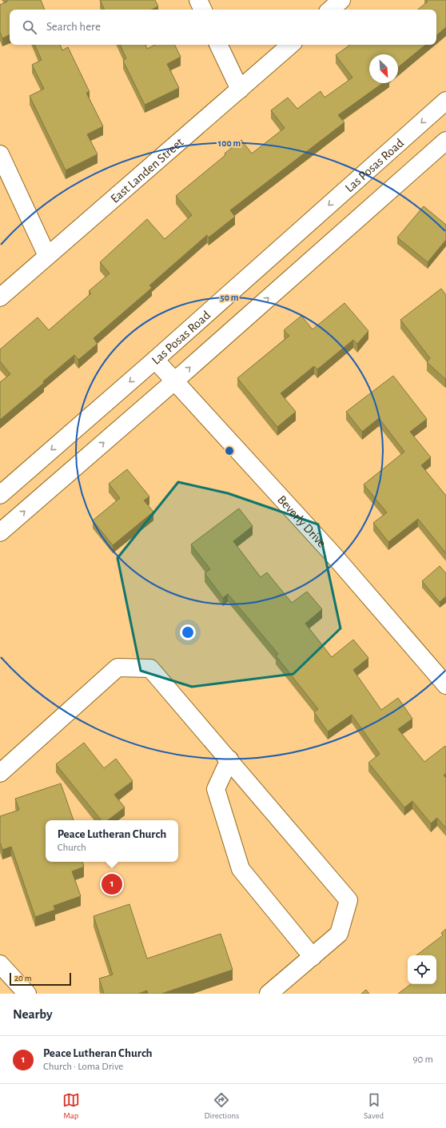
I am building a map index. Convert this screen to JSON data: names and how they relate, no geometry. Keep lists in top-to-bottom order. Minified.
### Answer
{"streets":{"main road":["Las Posas Road","East Landen Street","Beverly Drive"]},"crossings":[["Las Posas Road","Beverly Drive"]],"scale_bar":"20 m","north":"bottom right","page":{"search":"Search here","popup":["Peace Lutheran Church","Church"],"pins":"1","scale":"20 m","heading":"Nearby","list":[{"mark":"1","name":"Peace Lutheran Church","note":"Church · Loma Drive","value":"90 m"}],"nav":["Map","Directions","Saved"]},"rings":["100 m","50 m"]}
